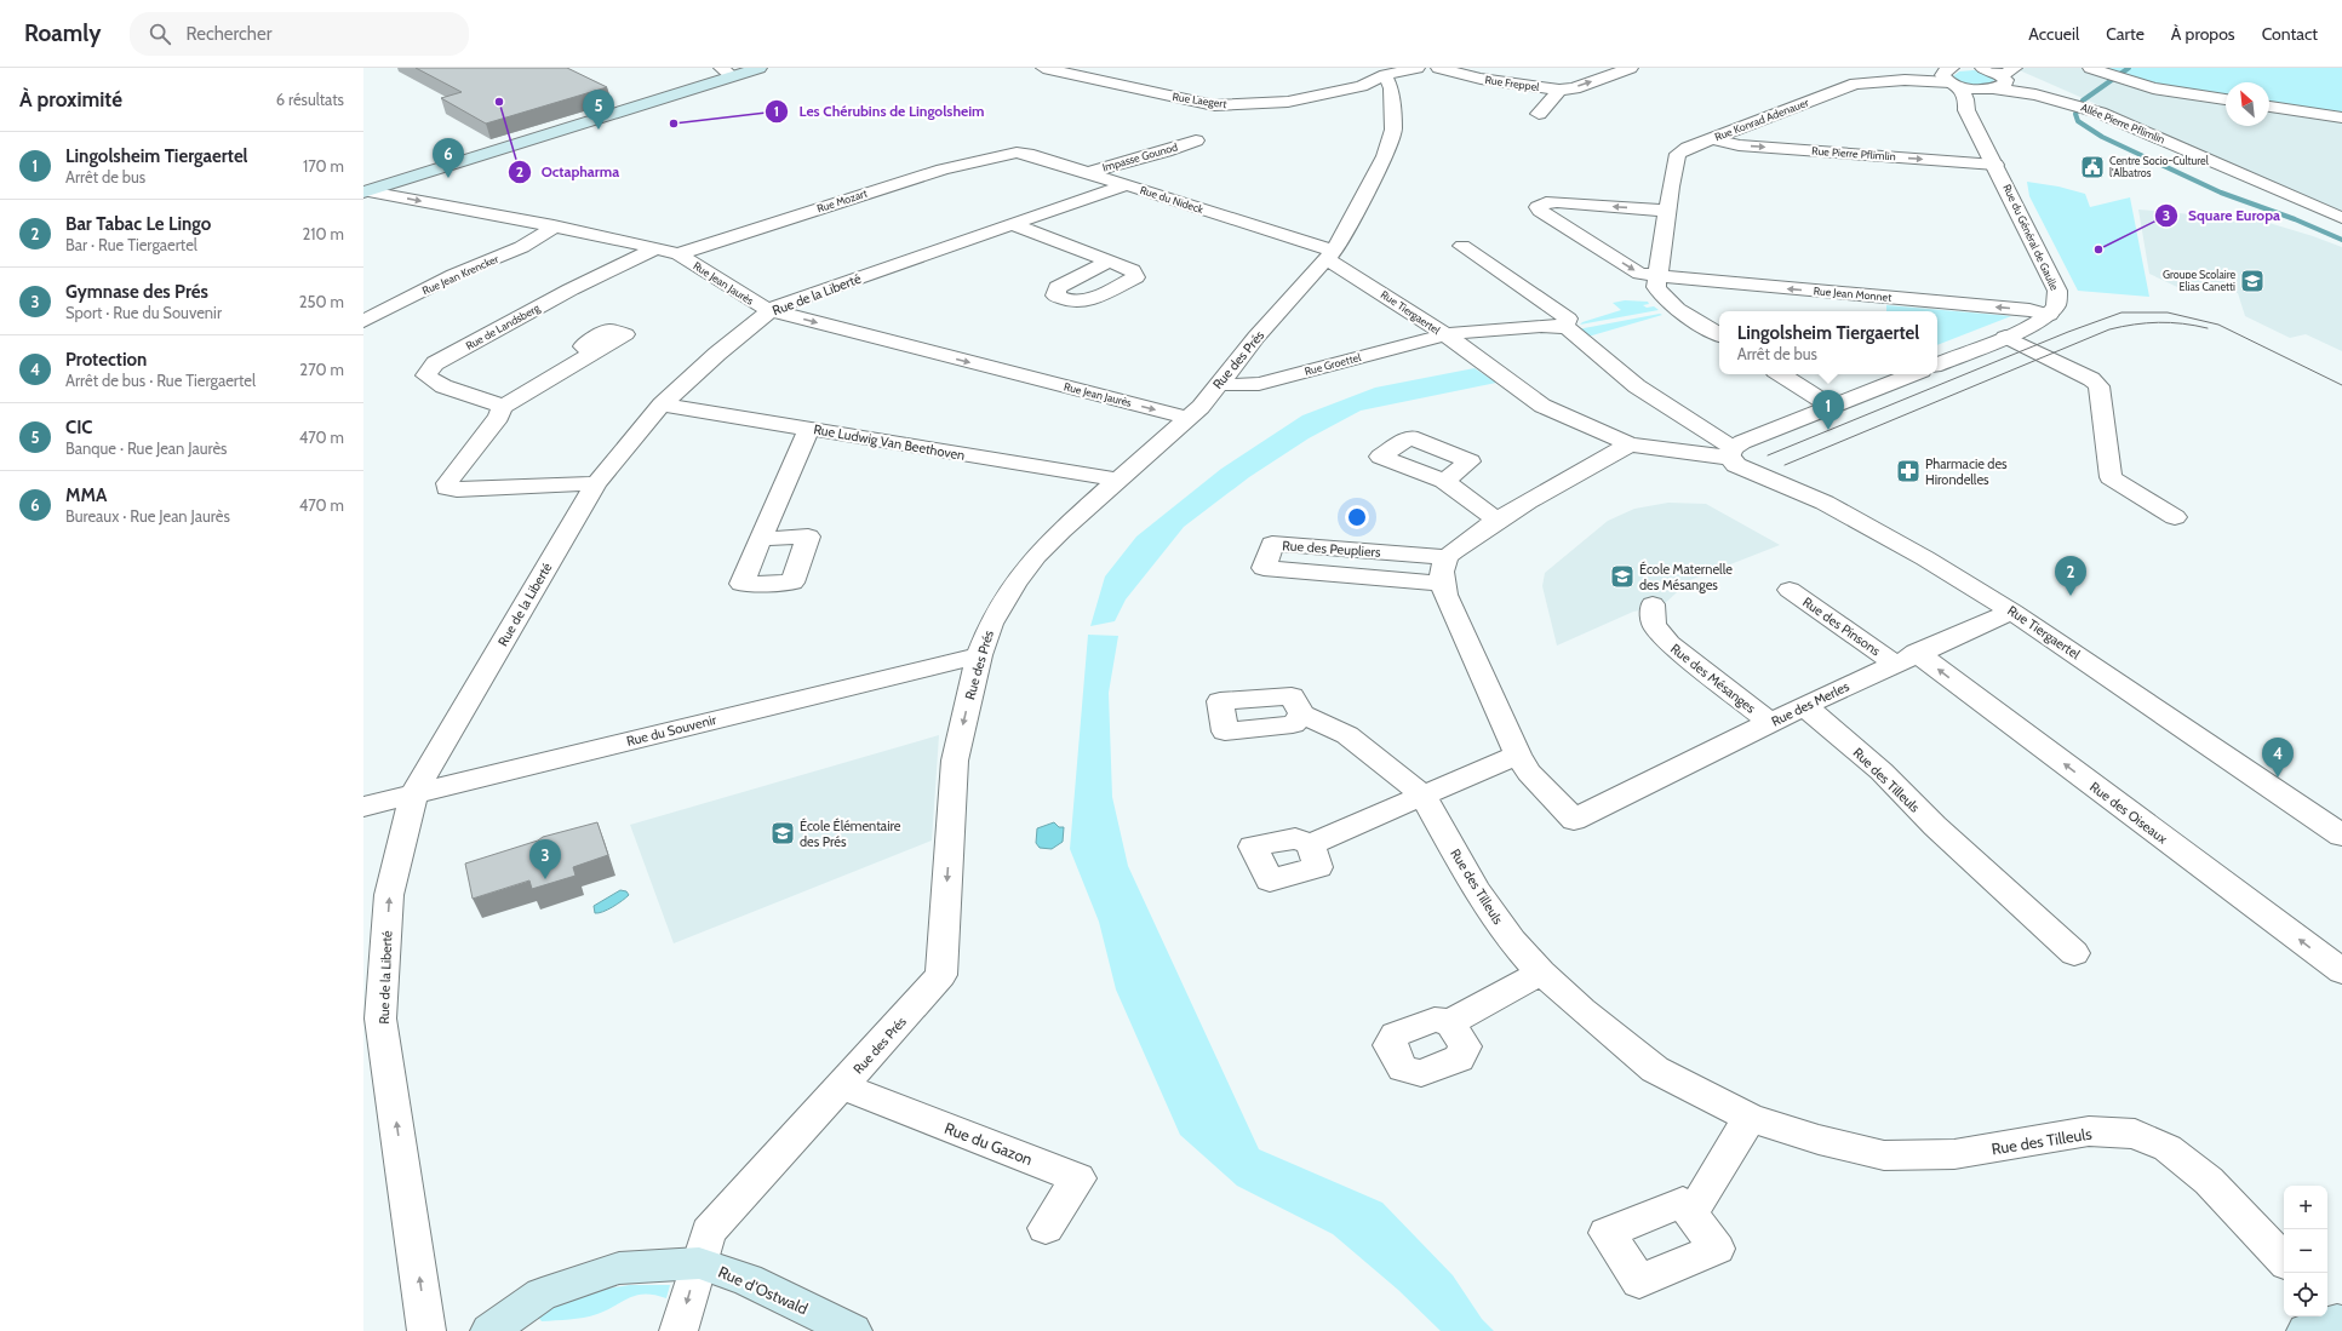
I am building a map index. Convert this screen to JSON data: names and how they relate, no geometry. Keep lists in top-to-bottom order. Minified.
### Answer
{"streets":{"main road":["Rue d'Ostwald"],"street":["Rue Freppel","Rue Laegert","Rue Konrad Adenauer","Allée Pierre Pflimlin","Rue Pierre Pflimlin","Impasse Gounod","Rue du Nideck","Rue Mozart","Rue du Général de Gaulle","Rue Jean Krencker","Rue Jean Jaurès","Rue de la Liberté","Rue Jean Monnet","Rue Tiergaertel","Rue de Landsberg","Rue des Prés","Rue Groettel","Rue Ludwig Van Beethoven","Rue des Peupliers","Rue des Pinsons","Rue des Mésanges","Rue des Merles","Rue du Souvenir","Rue des Tilleuls","Rue des Oiseaux","Rue du Gazon"]},"crossings":[["Rue Laegert","Rue des Prés"],["Rue Konrad Adenauer","Rue Pierre Pflimlin"],["Rue Konrad Adenauer","Rue du Général de Gaulle"],["Rue Konrad Adenauer","Rue Jean Monnet"],["Rue Pierre Pflimlin","Rue du Général de Gaulle"],["Impasse Gounod","Rue du Nideck"],["Rue du Nideck","Rue Mozart"],["Rue du Nideck","Rue de la Liberté"],["Rue du Nideck","Rue Tiergaertel"],["Rue du Nideck","Rue des Prés"],["Rue Mozart","Rue Jean Jaurès"],["Rue du Général de Gaulle","Rue Jean Monnet"],["Rue Jean Krencker","Rue Jean Jaurès"],["Rue Jean Jaurès","Rue de la Liberté"],["Rue Jean Jaurès","Rue de Landsberg"],["Rue Jean Jaurès","Rue des Prés"],["Rue de la Liberté","Rue Ludwig Van Beethoven"],["Rue de la Liberté","Rue du Souvenir"],["Rue Tiergaertel","Rue des Prés"],["Rue Tiergaertel","Rue Groettel"],["Rue Tiergaertel","Rue des Merles"],["Rue des Prés","Rue Groettel"],["Rue des Prés","Rue Ludwig Van Beethoven"],["Rue des Prés","Rue du Souvenir"],["Rue des Prés","Rue du Gazon"],["Rue des Prés","Rue d'Ostwald"],["Rue des Pinsons","Rue des Merles"],["Rue des Pinsons","Rue des Oiseaux"],["Rue des Mésanges","Rue des Merles"],["Rue des Merles","Rue des Tilleuls"],["Rue des Merles","Rue des Oiseaux"]],"one_way":["Rue Pierre Pflimlin","Rue Jean Jaurès","Rue de la Liberté","Rue des Oiseaux"],"places":{"other":["Octapharma","Les Chérubins de Lingolsheim","Square Europa"],"public building":["Centre Socio-Culturel l'Albatros"],"school or university":["Groupe Scolaire Elias Canetti","École Maternelle des Mésanges","École Élémentaire des Prés"],"pharmacy":["Pharmacie des Hirondelles"]},"north":"top left","page":{"header":"Roamly","search":"Rechercher","nav":["Accueil","Carte","À propos","Contact"],"heading":["À proximité","6 résultats"],"pins":["5","6","1","2","4","3"],"list":[{"mark":"1","name":"Lingolsheim Tiergaertel","note":"Arrêt de bus","value":"170 m"},{"mark":"2","name":"Bar Tabac Le Lingo","note":"Bar · Rue Tiergaertel","value":"210 m"},{"mark":"3","name":"Gymnase des Prés","note":"Sport · Rue du Souvenir","value":"250 m"},{"mark":"4","name":"Protection","note":"Arrêt de bus · Rue Tiergaertel","value":"270 m"},{"mark":"5","name":"CIC","note":"Banque · Rue Jean Jaurès","value":"470 m"},{"mark":"6","name":"MMA","note":"Bureaux · Rue Jean Jaurès","value":"470 m"}],"popup":["Lingolsheim Tiergaertel","Arrêt de bus"],"map_buttons":["+","−"]}}
